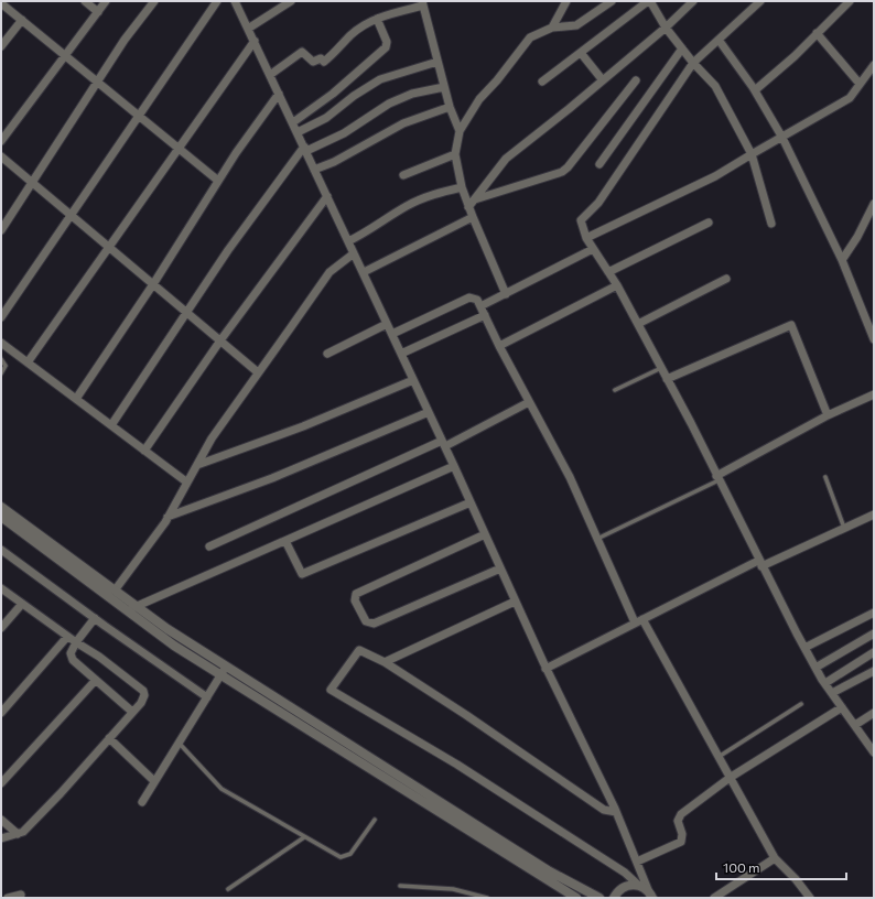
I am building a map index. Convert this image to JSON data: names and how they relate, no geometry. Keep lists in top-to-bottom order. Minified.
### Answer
{"scale_bar":"100 m"}
